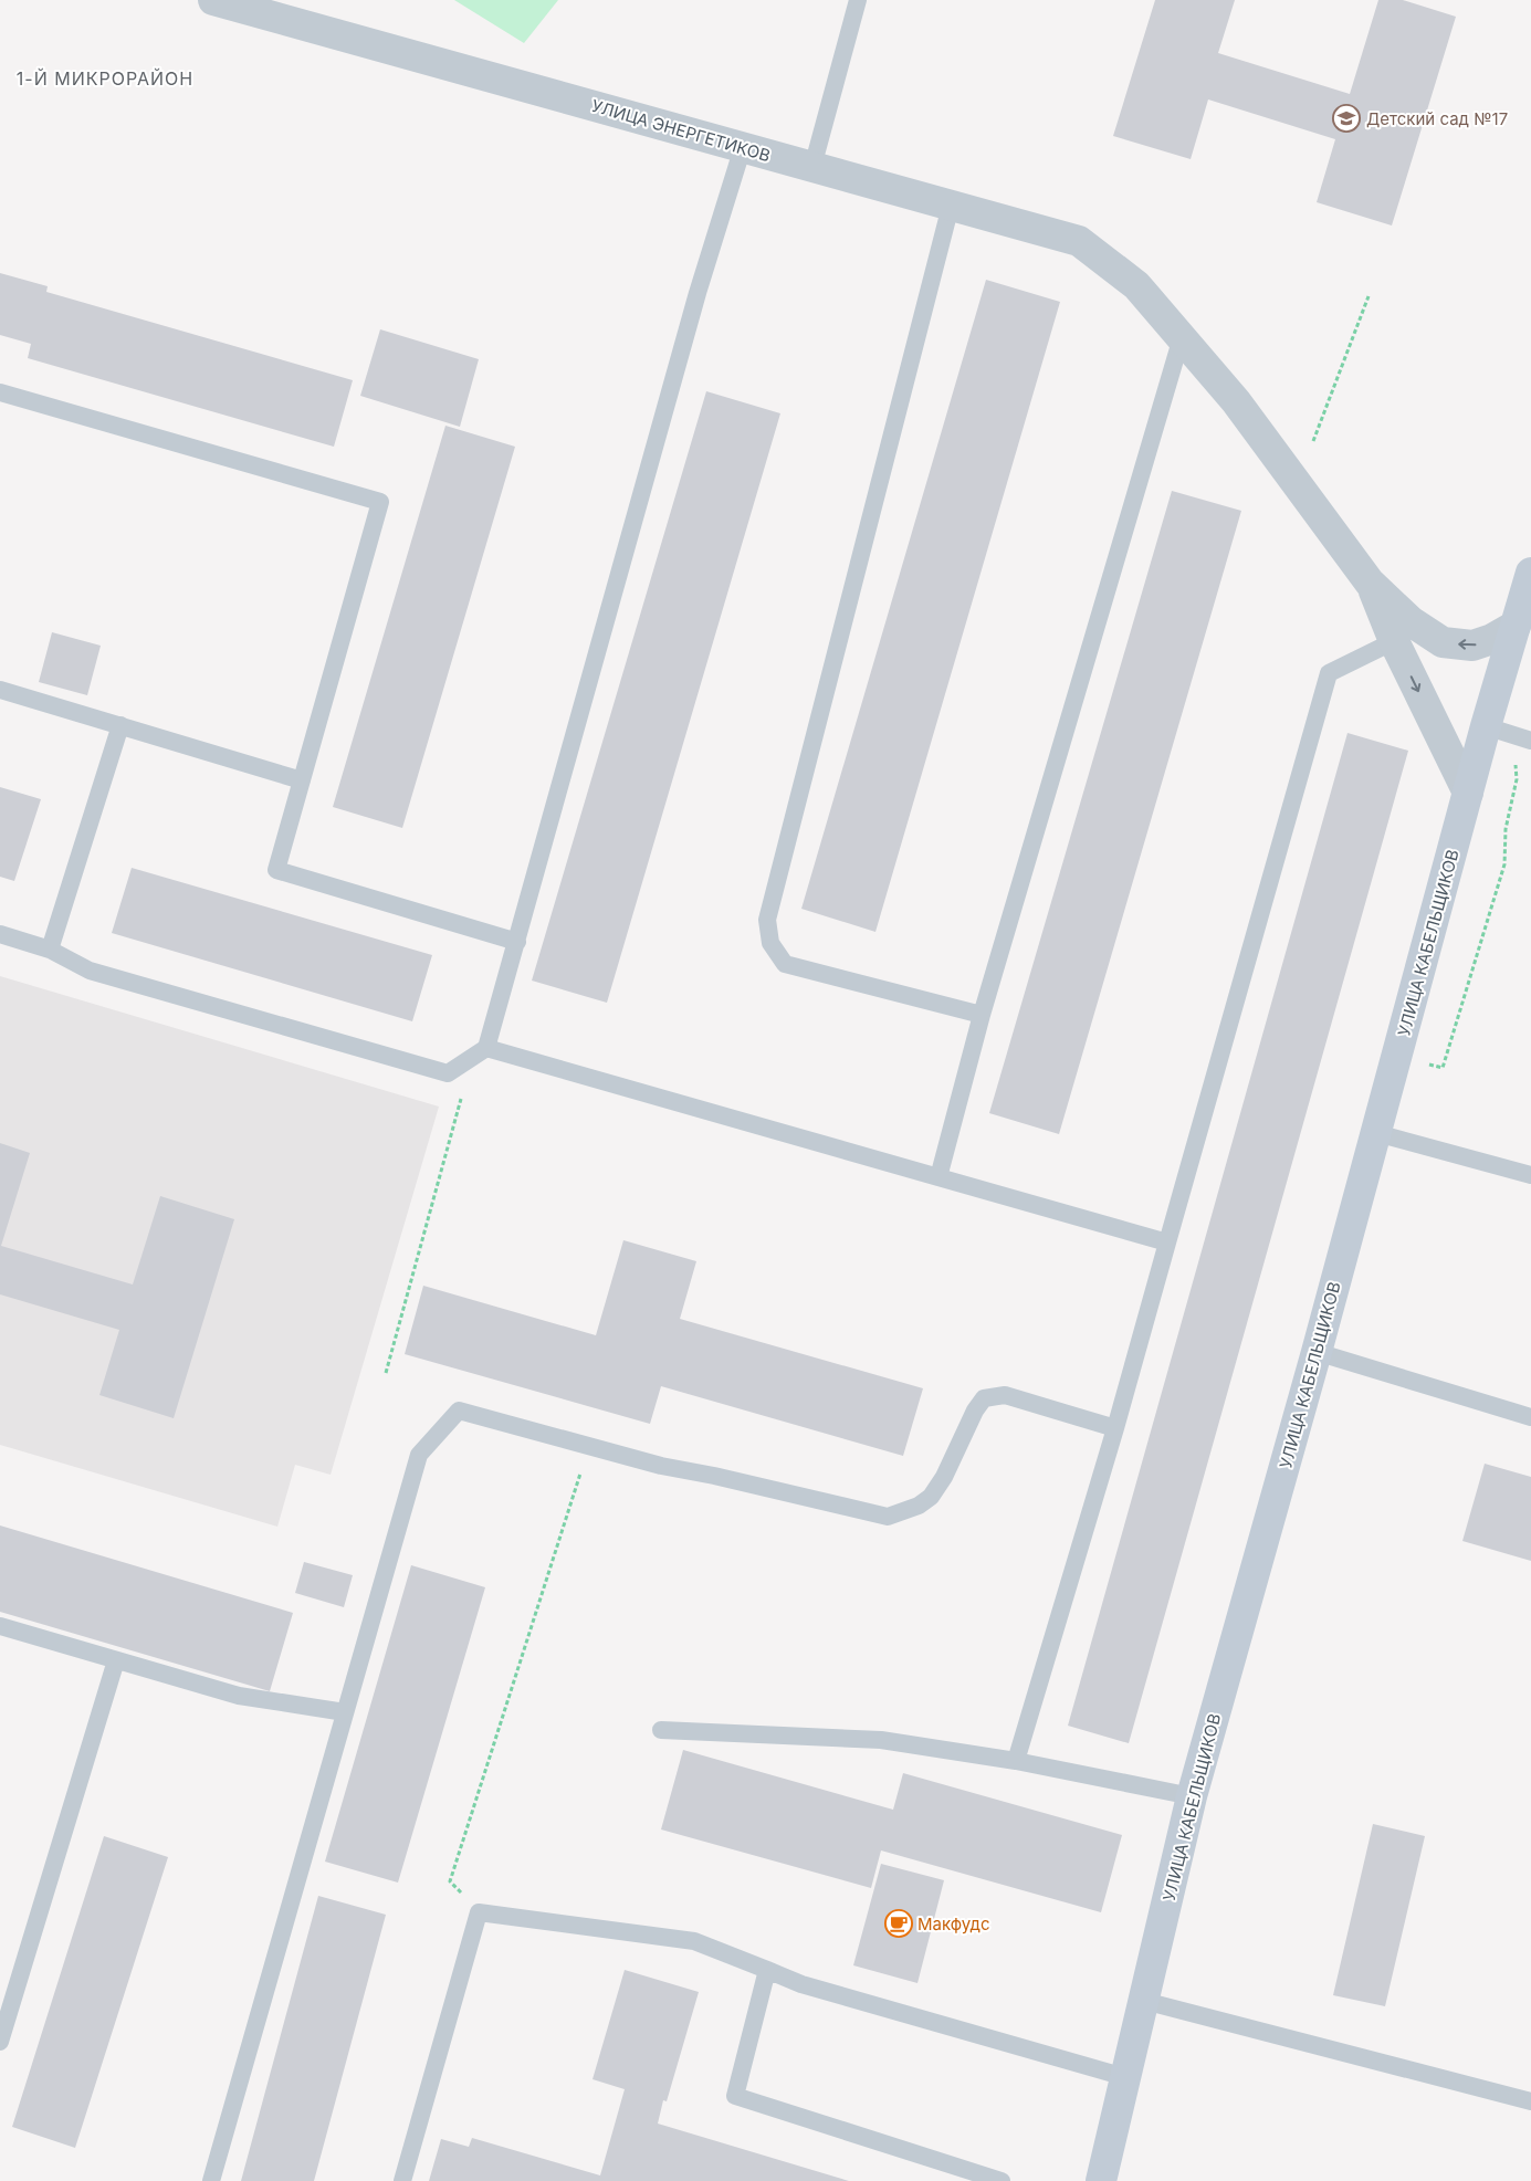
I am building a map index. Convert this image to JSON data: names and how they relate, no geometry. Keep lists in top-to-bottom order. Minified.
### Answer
{"streets":{"street":["УЛИЦА ЭНЕРГЕТИКОВ","УЛИЦА КАБЕЛЬЩИКОВ"]},"districts":["1-Й МИКРОРАЙОН"],"places":{"school or university":["Детский сад №17"],"cafe":["Макфудс"]}}
